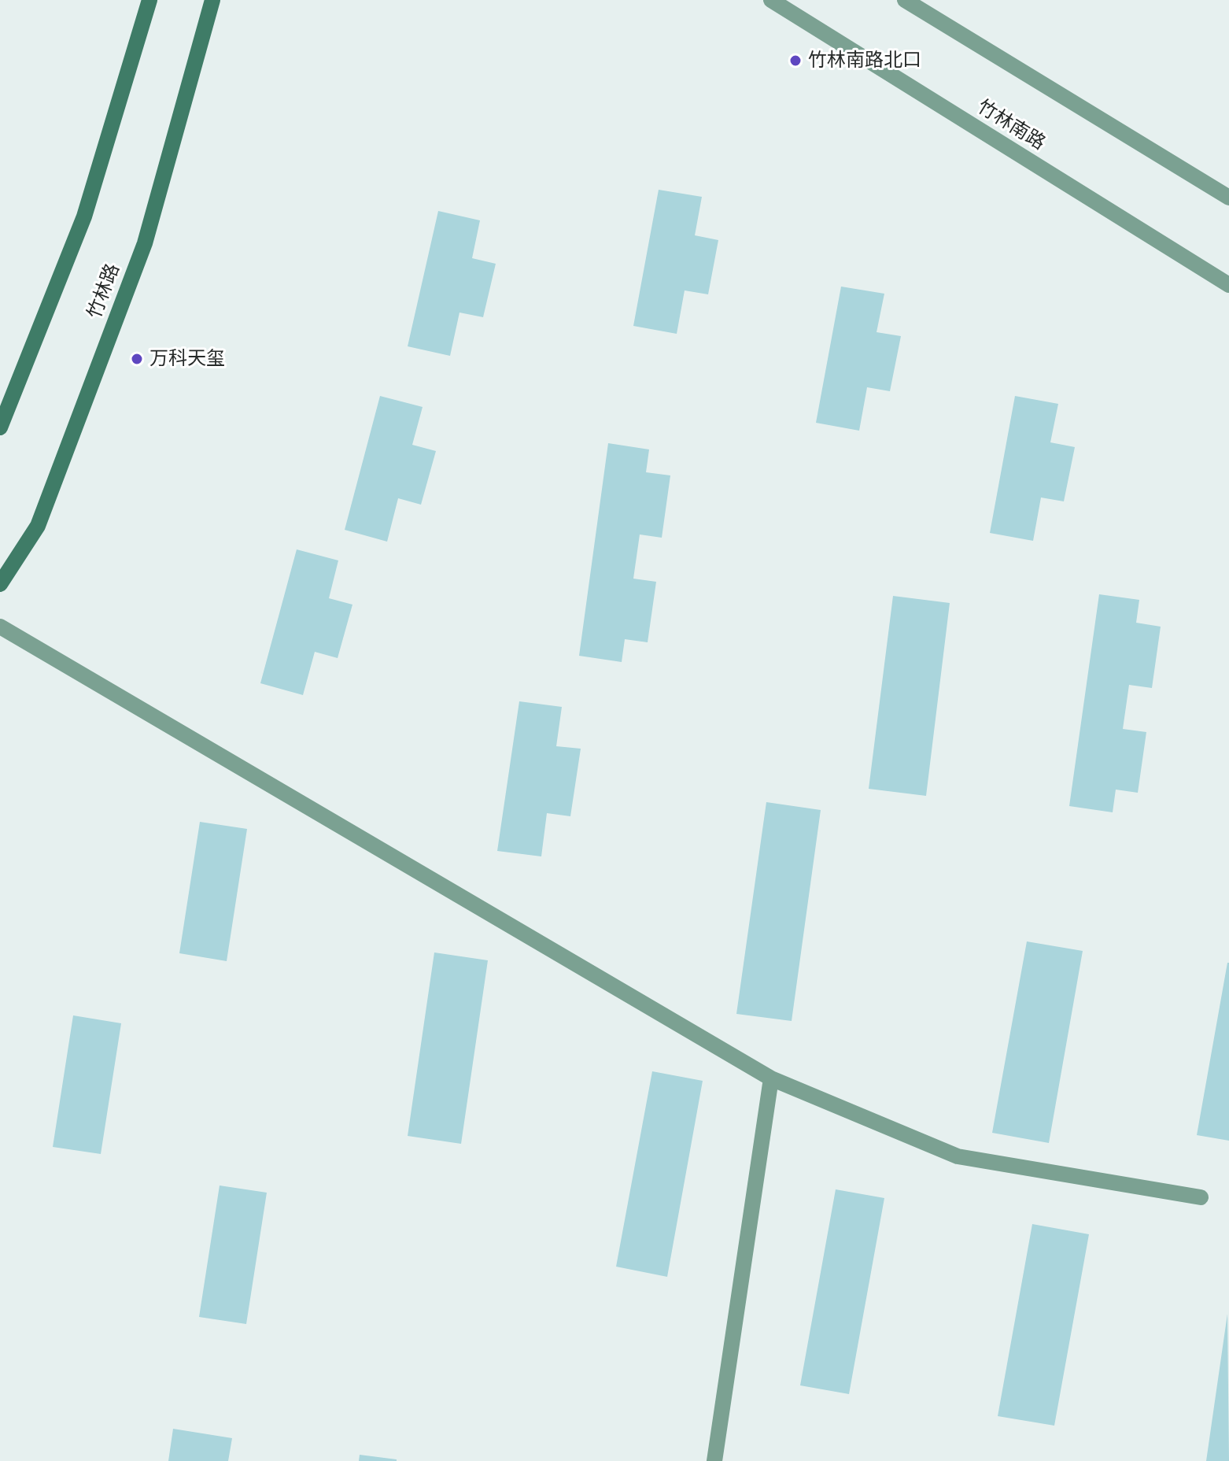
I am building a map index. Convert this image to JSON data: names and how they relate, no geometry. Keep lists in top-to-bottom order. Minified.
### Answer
{"streets":{"main road":["竹林路"],"street":["竹林南路"]},"places":["竹林南路北口","万科天玺"]}
